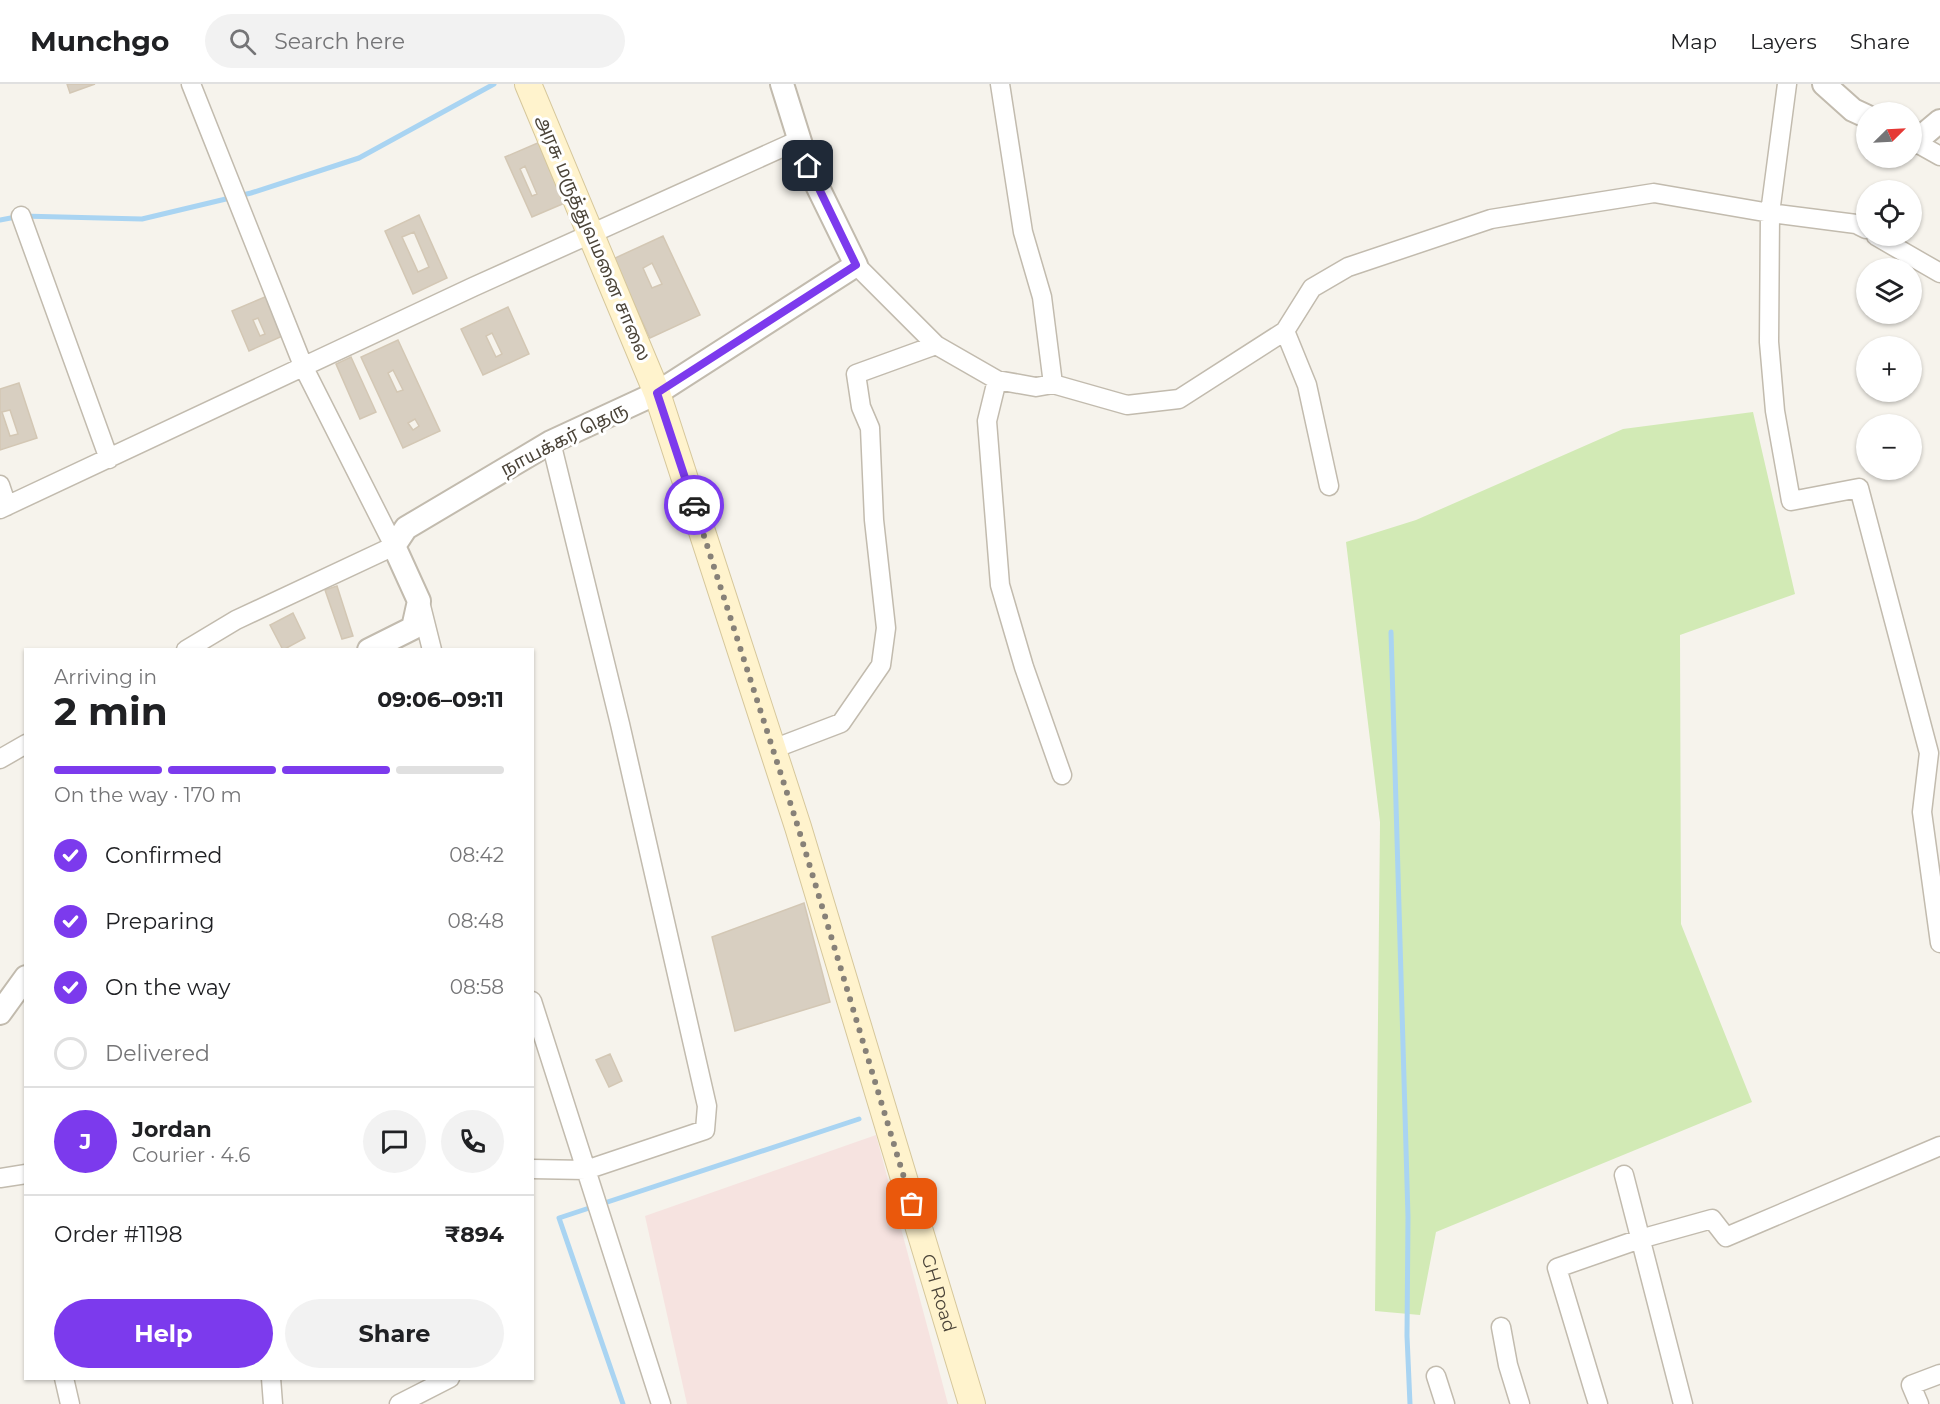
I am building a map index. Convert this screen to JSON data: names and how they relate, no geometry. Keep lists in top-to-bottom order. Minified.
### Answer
{"streets":{"main road":["அரசு மருத்துவமனை சாலை","GH Road"],"street":["நாயக்கர் தெரு"]},"crossings":[["அரசு மருத்துவமனை சாலை","நாயக்கர் தெரு"],["அரசு மருத்துவமனை சாலை","GH Road"],["நாயக்கர் தெரு","GH Road"]],"north":"top right","page":{"header":"Munchgo","search":"Search here","nav":["Map","Layers","Share"],"map_buttons":["+","−"],"heading":["2 min","Arriving in","09:06–09:11"],"panel":["Jordan","Courier · 4.6","Order #1198","₹894"],"bar":"On the way · 170 m","list":[["Confirmed","08:42"],["Preparing","08:48"],["On the way","08:58"],"Delivered"],"round":"J","buttons":["Help","Share"]}}
